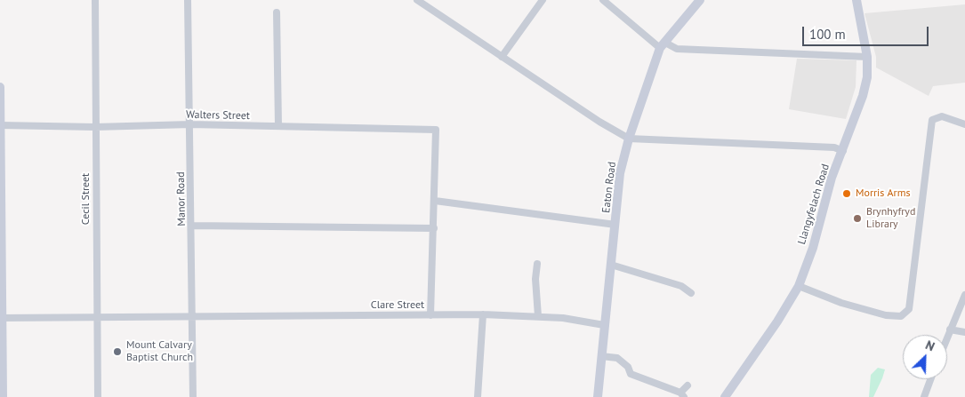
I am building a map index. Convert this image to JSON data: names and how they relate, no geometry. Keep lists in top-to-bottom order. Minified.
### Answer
{"streets":{"street":["Walters Street","Eaton Road","Cecil Street","Manor Road","Llangyfelach Road","Clare Street"]},"crossings":[["Walters Street","Cecil Street"],["Walters Street","Manor Road"],["Eaton Road","Clare Street"],["Cecil Street","Clare Street"],["Manor Road","Clare Street"]],"places":["Morris Arms","Brynhyfryd Library","Mount Calvary Baptist Church"],"scale_bar":"100 m","north":"top right"}
